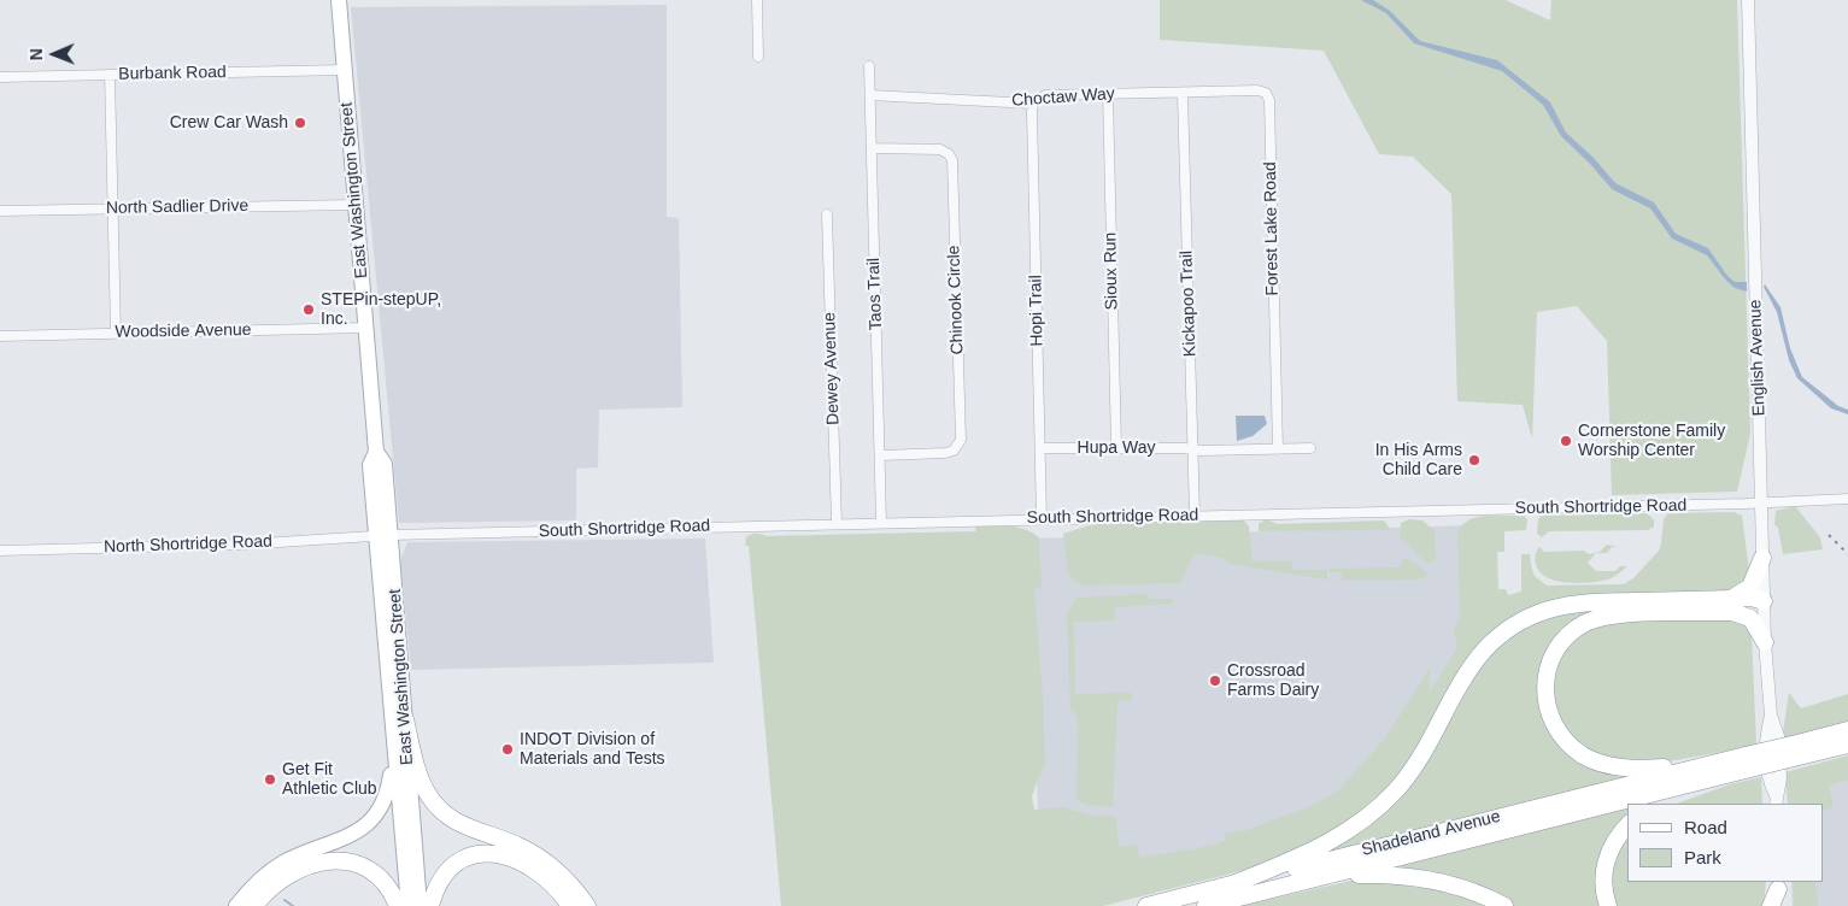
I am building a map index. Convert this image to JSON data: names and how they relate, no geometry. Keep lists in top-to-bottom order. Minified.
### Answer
{"streets":{"highway":["Shadeland Avenue"],"main road":["East Washington Street"],"street":["Burbank Road","Choctaw Way","North Sadlier Drive","Forest Lake Road","Sioux Run","Taos Trail","Chinook Circle","Kickapoo Trail","Hopi Trail","Woodside Avenue","English Avenue","Dewey Avenue","Hupa Way","South Shortridge Road","North Shortridge Road"]},"crossings":[["Burbank Road","East Washington Street"],["Choctaw Way","Forest Lake Road"],["Choctaw Way","Sioux Run"],["Choctaw Way","Taos Trail"],["Choctaw Way","Kickapoo Trail"],["Choctaw Way","Hopi Trail"],["East Washington Street","North Sadlier Drive"],["East Washington Street","Woodside Avenue"],["East Washington Street","South Shortridge Road"],["East Washington Street","North Shortridge Road"],["Forest Lake Road","Kickapoo Trail"],["Sioux Run","Hupa Way"],["Taos Trail","Chinook Circle"],["Taos Trail","South Shortridge Road"],["Kickapoo Trail","Hupa Way"],["Kickapoo Trail","South Shortridge Road"],["Hopi Trail","Hupa Way"],["Hopi Trail","South Shortridge Road"],["English Avenue","South Shortridge Road"],["Dewey Avenue","South Shortridge Road"],["South Shortridge Road","North Shortridge Road"]],"places":["Crew Car Wash","STEPin-stepUP, Inc.","Cornerstone Family Worship Center","In His Arms Child Care","Crossroad Farms Dairy","INDOT Division of Materials and Tests","Get Fit Athletic Club"],"legend":["Road","Park"],"north":"left"}
